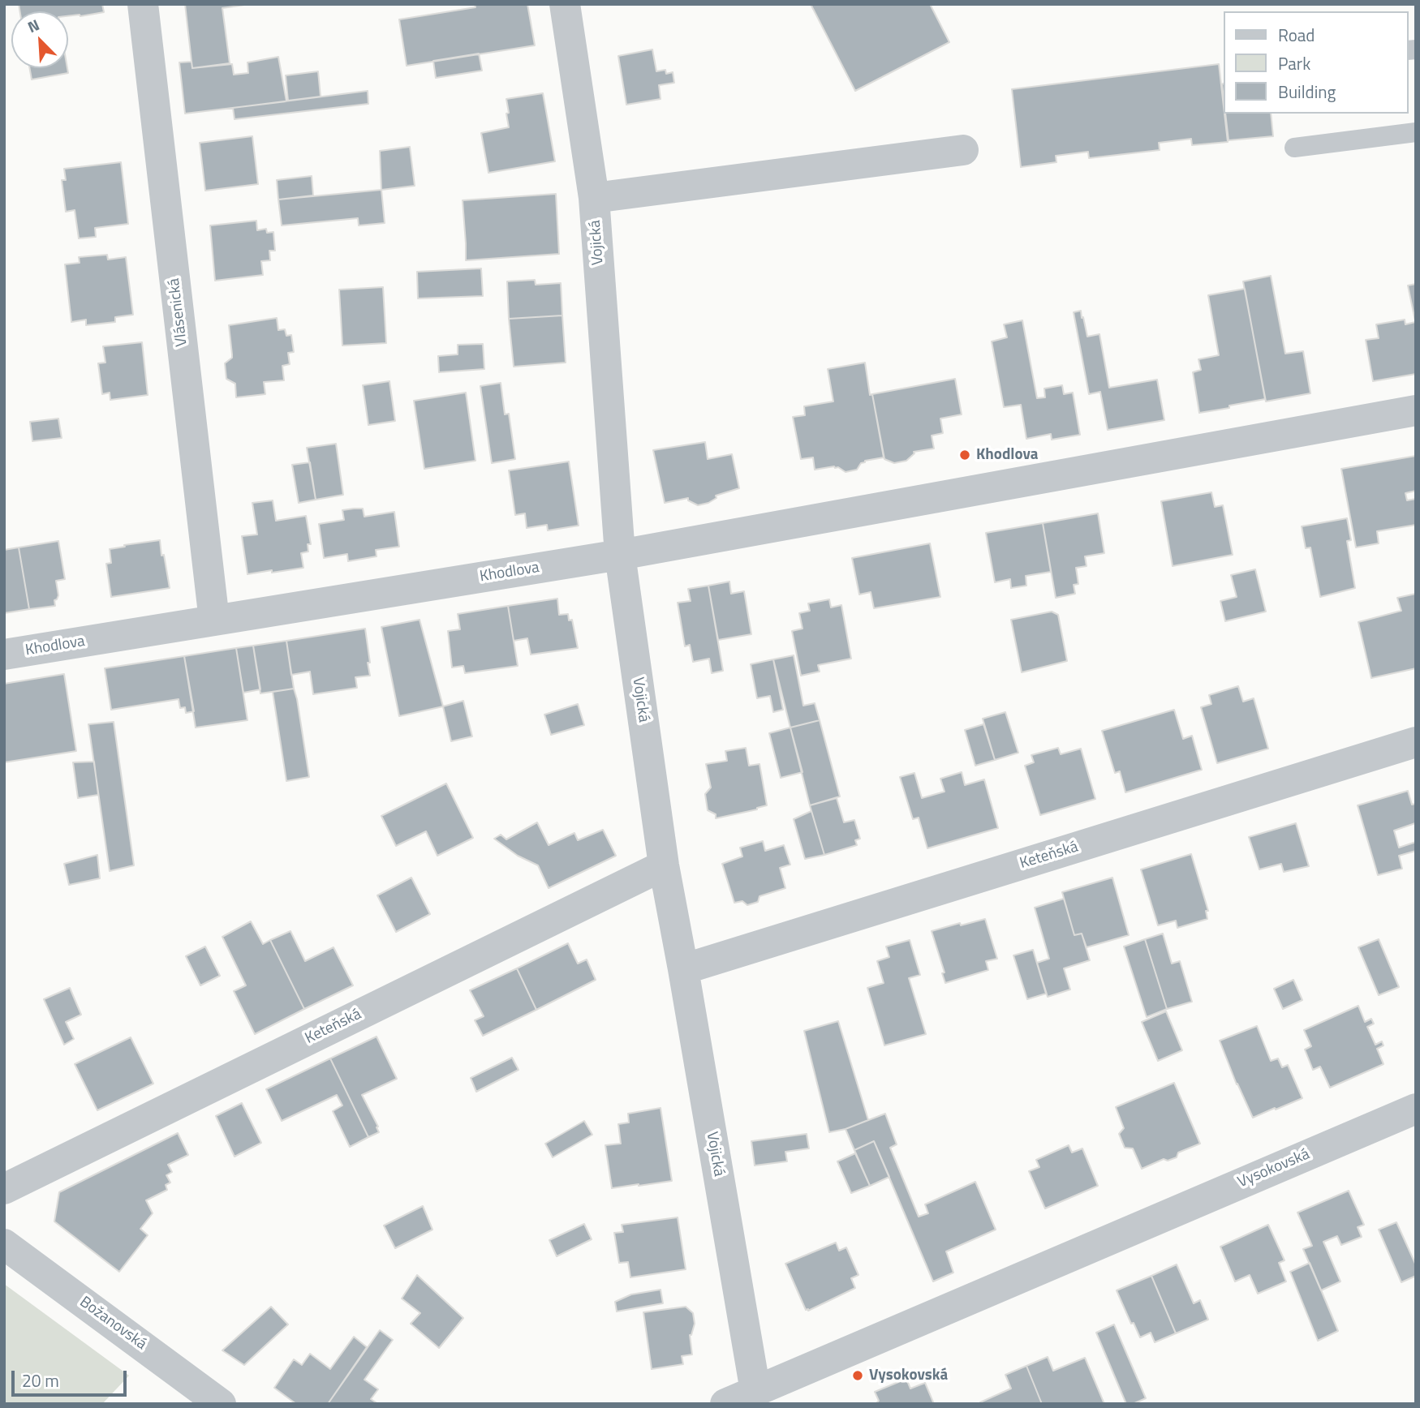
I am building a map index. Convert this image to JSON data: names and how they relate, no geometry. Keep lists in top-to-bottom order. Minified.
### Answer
{"streets":{"street":["Vojická","Vlásenická","Khodlova","Keteňská","Vysokovská","Božanovská"]},"crossings":[["Vojická","Khodlova"],["Vojická","Keteňská"],["Vojická","Vysokovská"],["Vlásenická","Khodlova"]],"places":["Khodlova","Vysokovská"],"legend":["Road","Park","Building"],"scale_bar":"20 m","north":"top left"}
